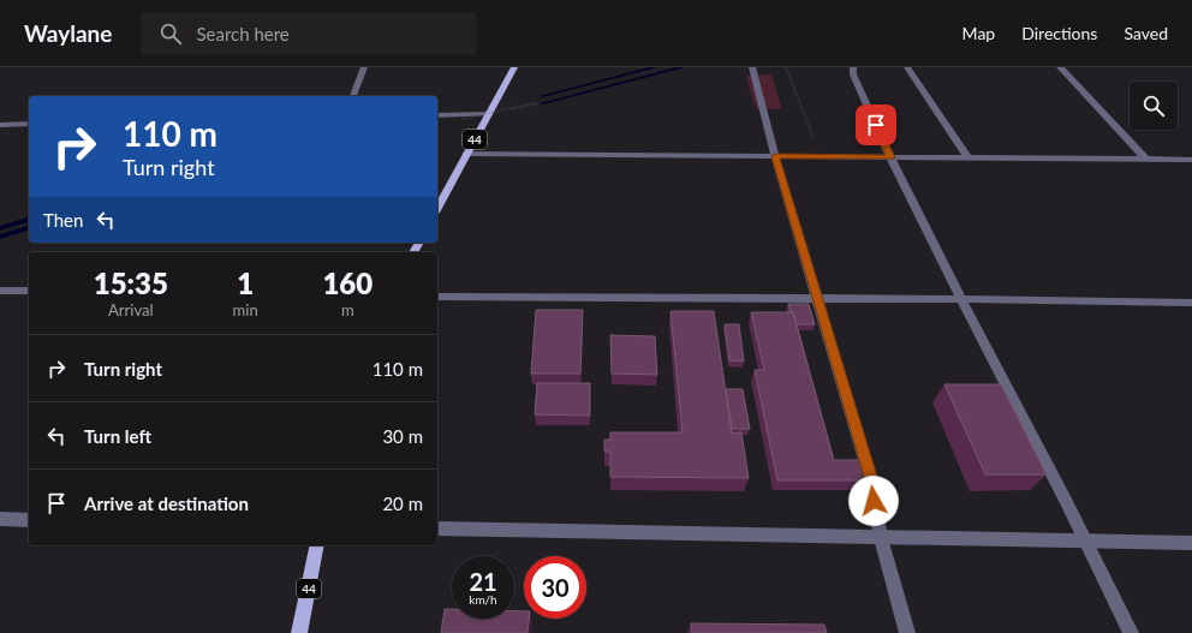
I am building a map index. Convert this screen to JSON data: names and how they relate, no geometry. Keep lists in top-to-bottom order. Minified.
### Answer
{"streets":{"main road":["44"]},"page":{"header":"Waylane","search":"Search here","nav":["Map","Directions","Saved"],"turn":["110 m","Turn right"],"then":"Then","eta":["15:35","Arrival","1","min","160","m"],"list":[{"name":"Turn right","value":"110 m"},{"name":"Turn left","value":"30 m"},{"name":"Arrive at destination","value":"20 m"}],"speed":"21 km/h","limit":"30"}}
